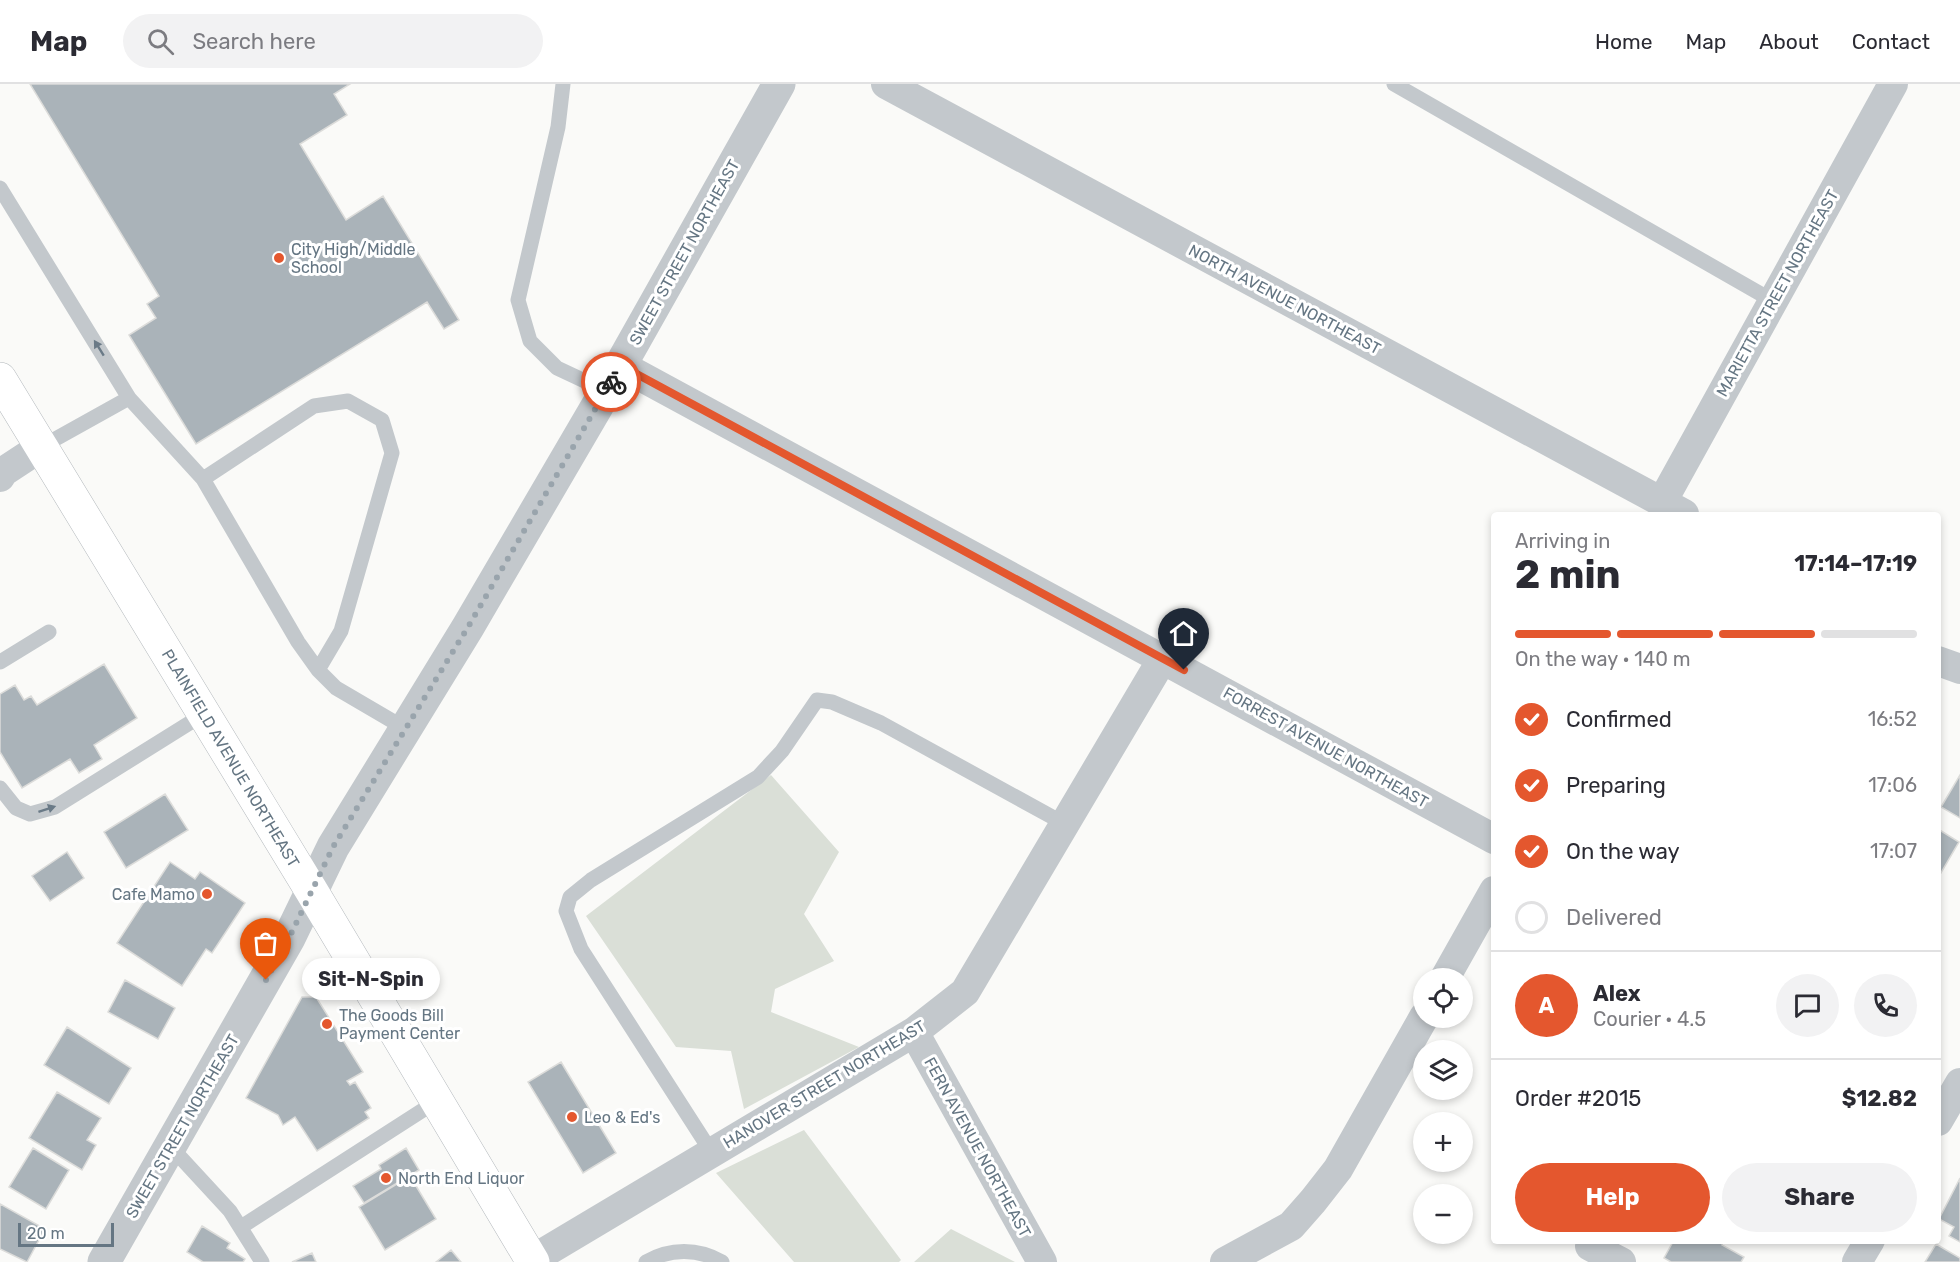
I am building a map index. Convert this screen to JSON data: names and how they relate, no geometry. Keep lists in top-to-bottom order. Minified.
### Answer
{"streets":{"main road":["PLAINFIELD AVENUE NORTHEAST"],"street":["SWEET STREET NORTHEAST","MARIETTA STREET NORTHEAST","NORTH AVENUE NORTHEAST","FORREST AVENUE NORTHEAST","HANOVER STREET NORTHEAST","FERN AVENUE NORTHEAST"]},"crossings":[["SWEET STREET NORTHEAST","FORREST AVENUE NORTHEAST"],["SWEET STREET NORTHEAST","PLAINFIELD AVENUE NORTHEAST"],["MARIETTA STREET NORTHEAST","NORTH AVENUE NORTHEAST"],["FORREST AVENUE NORTHEAST","HANOVER STREET NORTHEAST"],["PLAINFIELD AVENUE NORTHEAST","HANOVER STREET NORTHEAST"],["HANOVER STREET NORTHEAST","FERN AVENUE NORTHEAST"]],"places":["City High/Middle School","Cafe Mamo","Sit-N-Spin","The Goods Bill Payment Center","Leo & Ed's","North End Liquor"],"scale_bar":"20 m","page":{"header":"Map","search":"Search here","nav":["Home","Map","About","Contact"],"heading":["2 min","Arriving in","17:14–17:19"],"panel":["Alex","Courier · 4.5","Order #2015","$12.82"],"bar":"On the way · 140 m","list":[["Confirmed","16:52"],["Preparing","17:06"],["On the way","17:07"],"Delivered"],"bubble":"Sit-N-Spin","map_buttons":["+","−"],"round":"A","buttons":["Help","Share"],"scale":"20 m"}}
